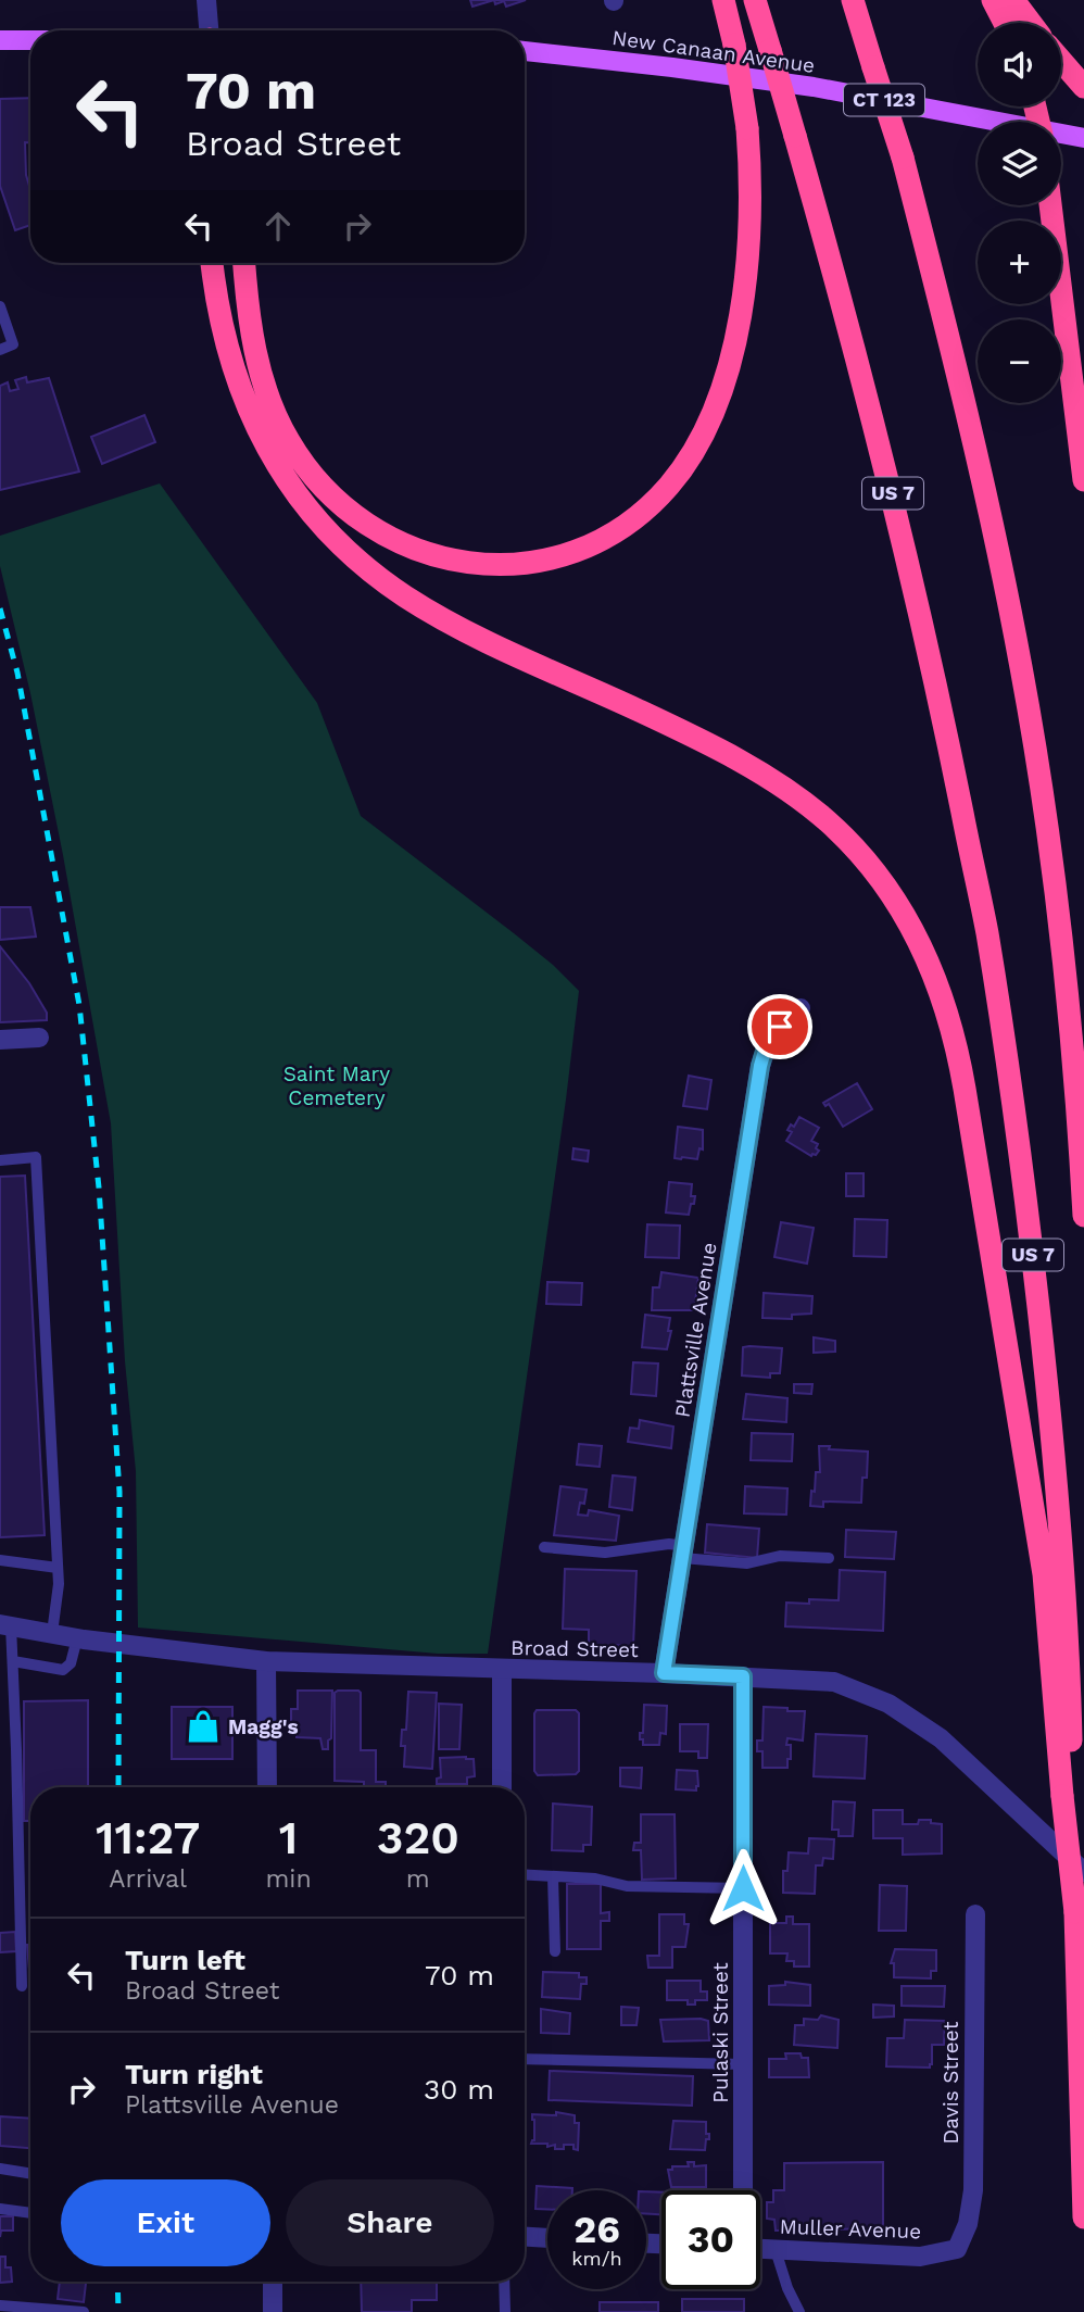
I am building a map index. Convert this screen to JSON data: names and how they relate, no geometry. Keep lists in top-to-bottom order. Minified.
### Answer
{"streets":{"highway":["US 7"],"main road":["New Canaan Avenue","CT 123"],"street":["Plattsville Avenue","Broad Street","Pulaski Street","Davis Street","Muller Avenue"]},"crossings":[["Plattsville Avenue","Broad Street"],["Broad Street","Pulaski Street"],["Davis Street","Muller Avenue"]],"parks":["Saint Mary Cemetery"],"places":{"shop":["Magg's"]},"page":{"map_buttons":["+","−"],"turn":["70 m","Broad Street"],"eta":["11:27","Arrival","1","min","320","m"],"list":[{"name":"Turn left","note":"Broad Street","value":"70 m"},{"name":"Turn right","note":"Plattsville Avenue","value":"30 m"}],"buttons":["Exit","Share"],"speed":"26 km/h","limit":"30"}}
